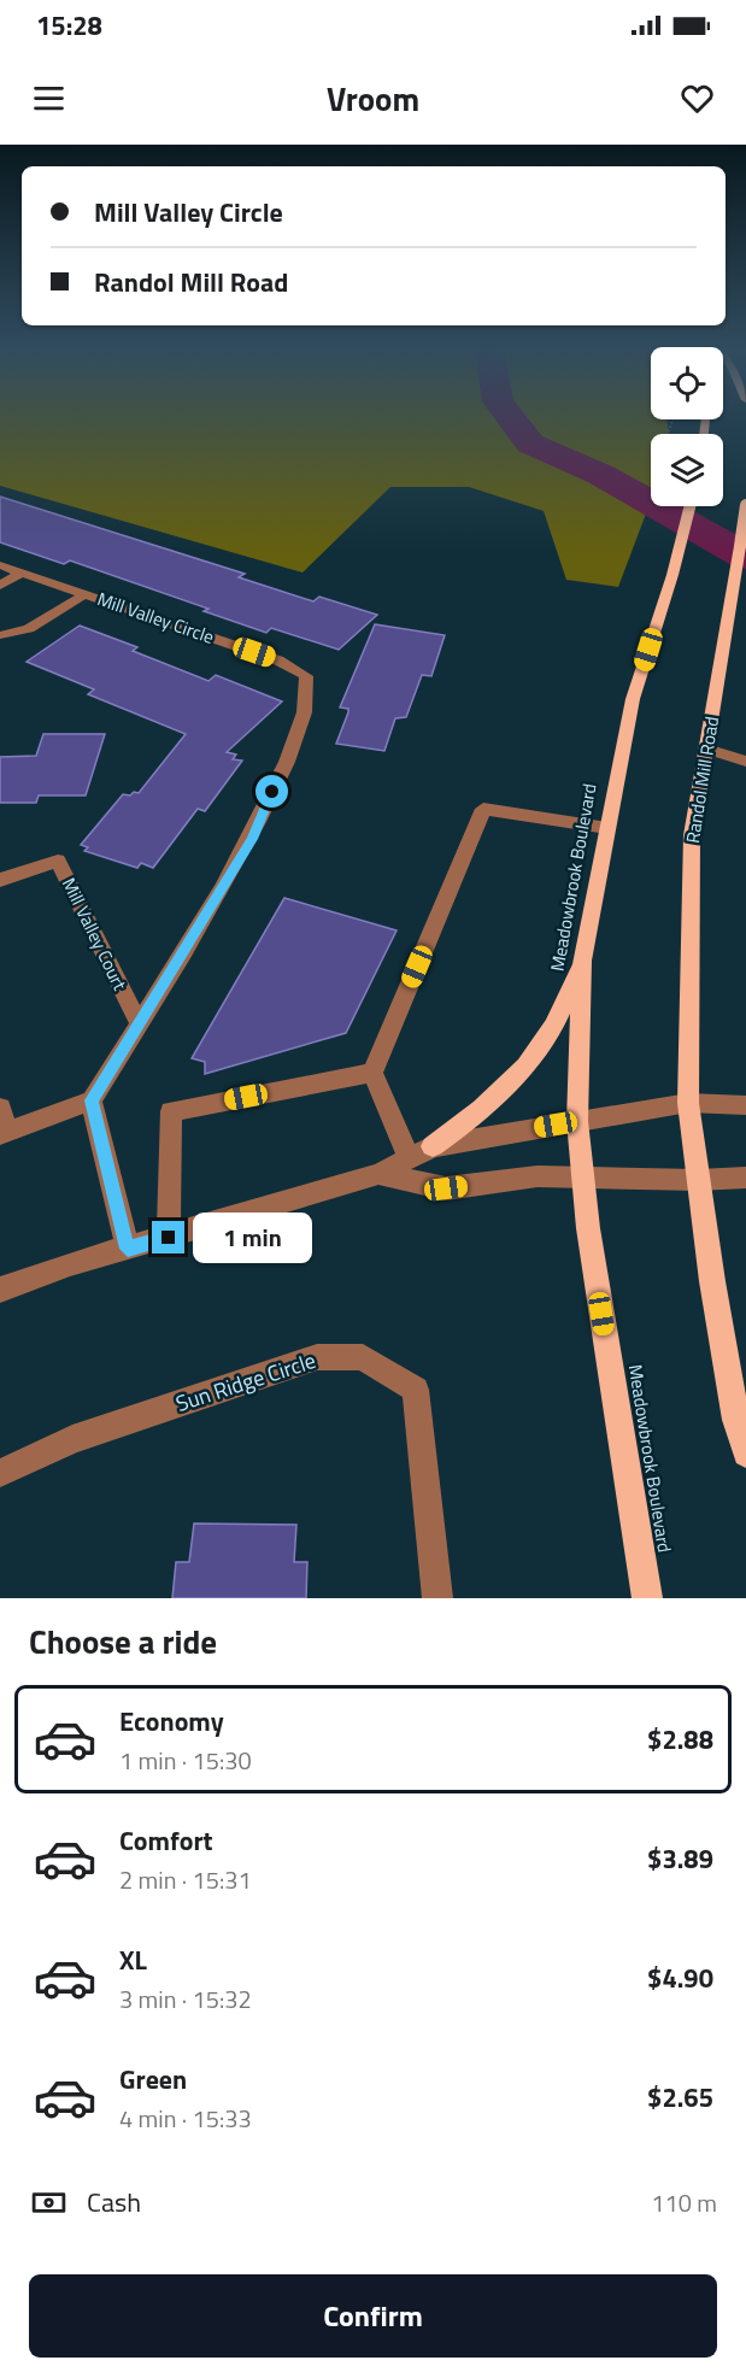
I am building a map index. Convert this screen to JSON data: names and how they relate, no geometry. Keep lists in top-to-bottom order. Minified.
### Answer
{"streets":{"main road":["Randol Mill Road","Meadowbrook Boulevard"],"street":["Mill Valley Circle","Mill Valley Court","Sun Ridge Circle"]},"crossings":[["Mill Valley Circle","Mill Valley Court"]],"page":{"status":"15:28","header":"Vroom","banner":["Mill Valley Circle","Randol Mill Road"],"bubble":"1 min","heading":"Choose a ride","list":[{"name":"Economy","note":"1 min · 15:30","value":"$2.88"},{"name":"Comfort","note":"2 min · 15:31","value":"$3.89"},{"name":"XL","note":"3 min · 15:32","value":"$4.90"},{"name":"Green","note":"4 min · 15:33","value":"$2.65"}],"pay":["Cash","110 m"],"buttons":"Confirm"}}
